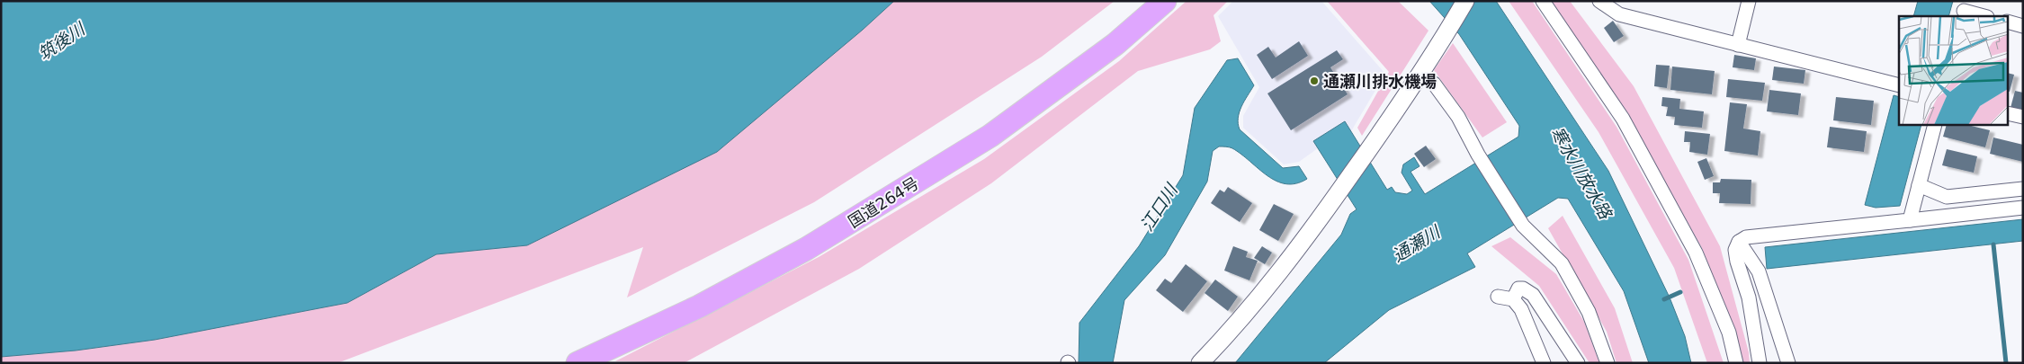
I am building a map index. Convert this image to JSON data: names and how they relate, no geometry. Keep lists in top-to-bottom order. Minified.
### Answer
{"streets":{"highway":["国道264号"]},"water":["筑後川","寒水川放水路","江口川","通瀬川"],"places":["通瀬川排水機場"]}
